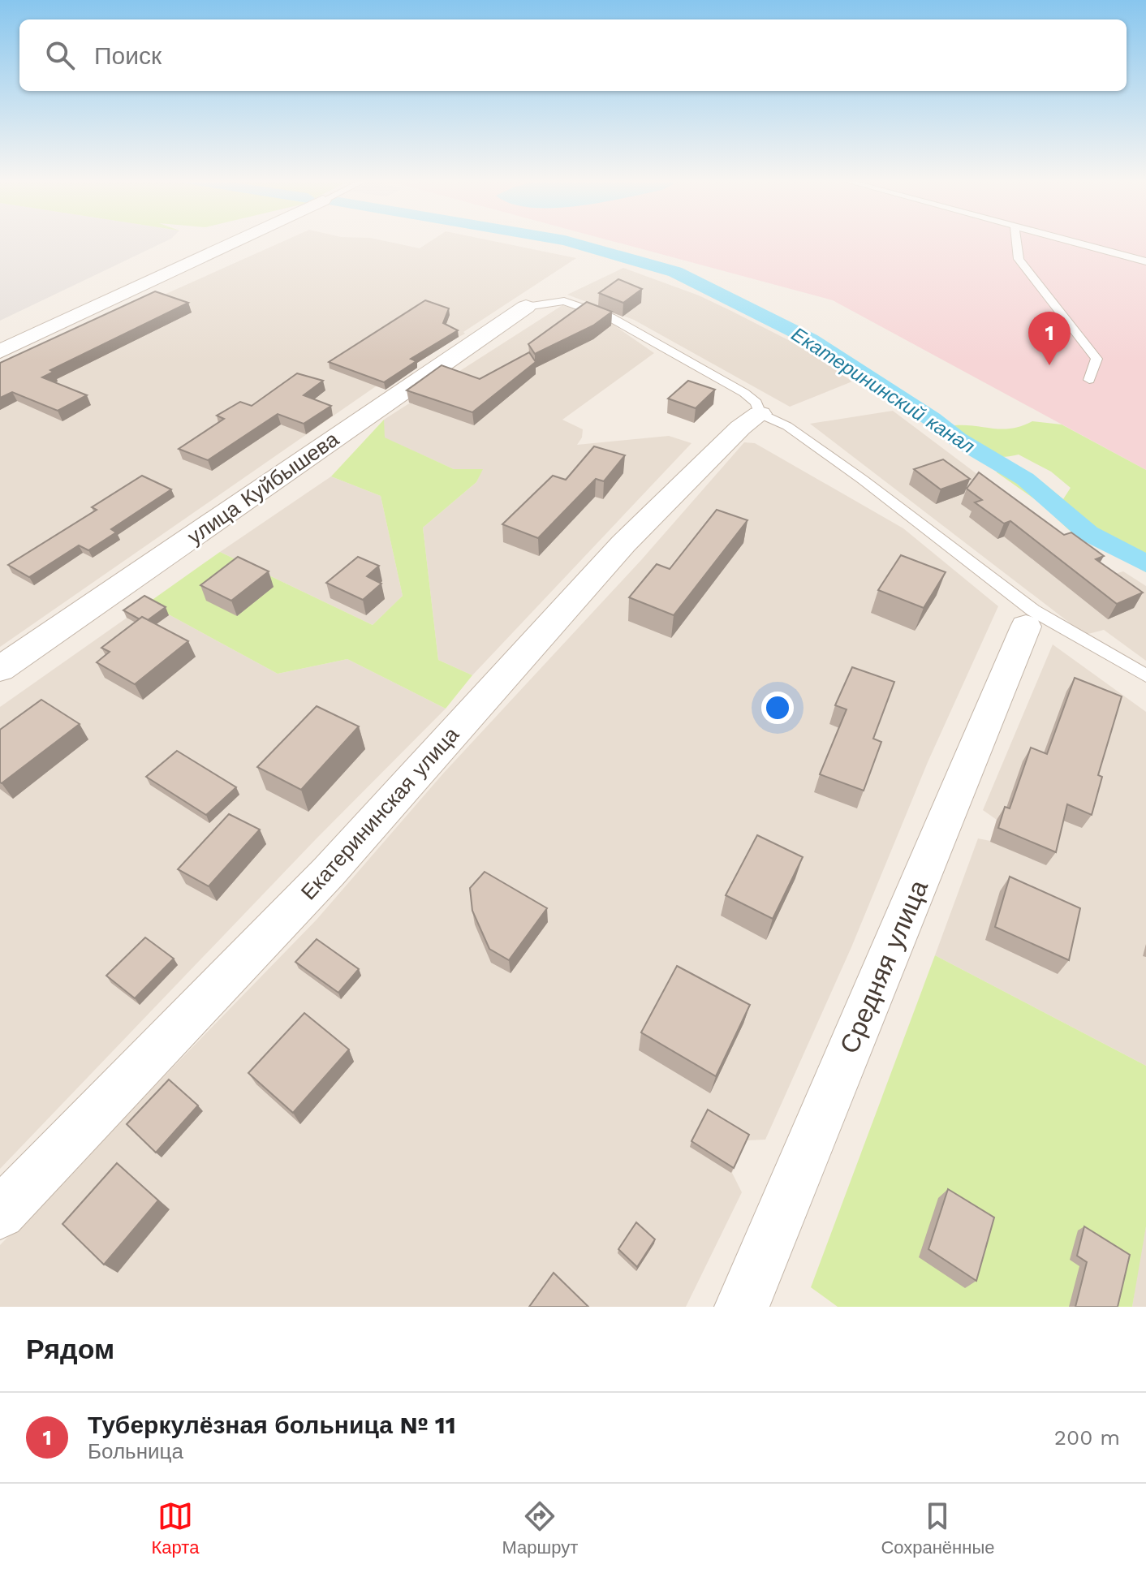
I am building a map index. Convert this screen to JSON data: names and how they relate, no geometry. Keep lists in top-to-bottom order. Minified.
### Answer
{"streets":{"street":["улица Куйбышева","Екатерининская улица","Средняя улица"]},"water":["Екатерининский канал"],"page":{"search":"Поиск","pins":"1","heading":"Рядом","list":[{"mark":"1","name":"Туберкулёзная больница № 11","note":"Больница","value":"200 m"}],"nav":["Карта","Маршрут","Сохранённые"]}}
